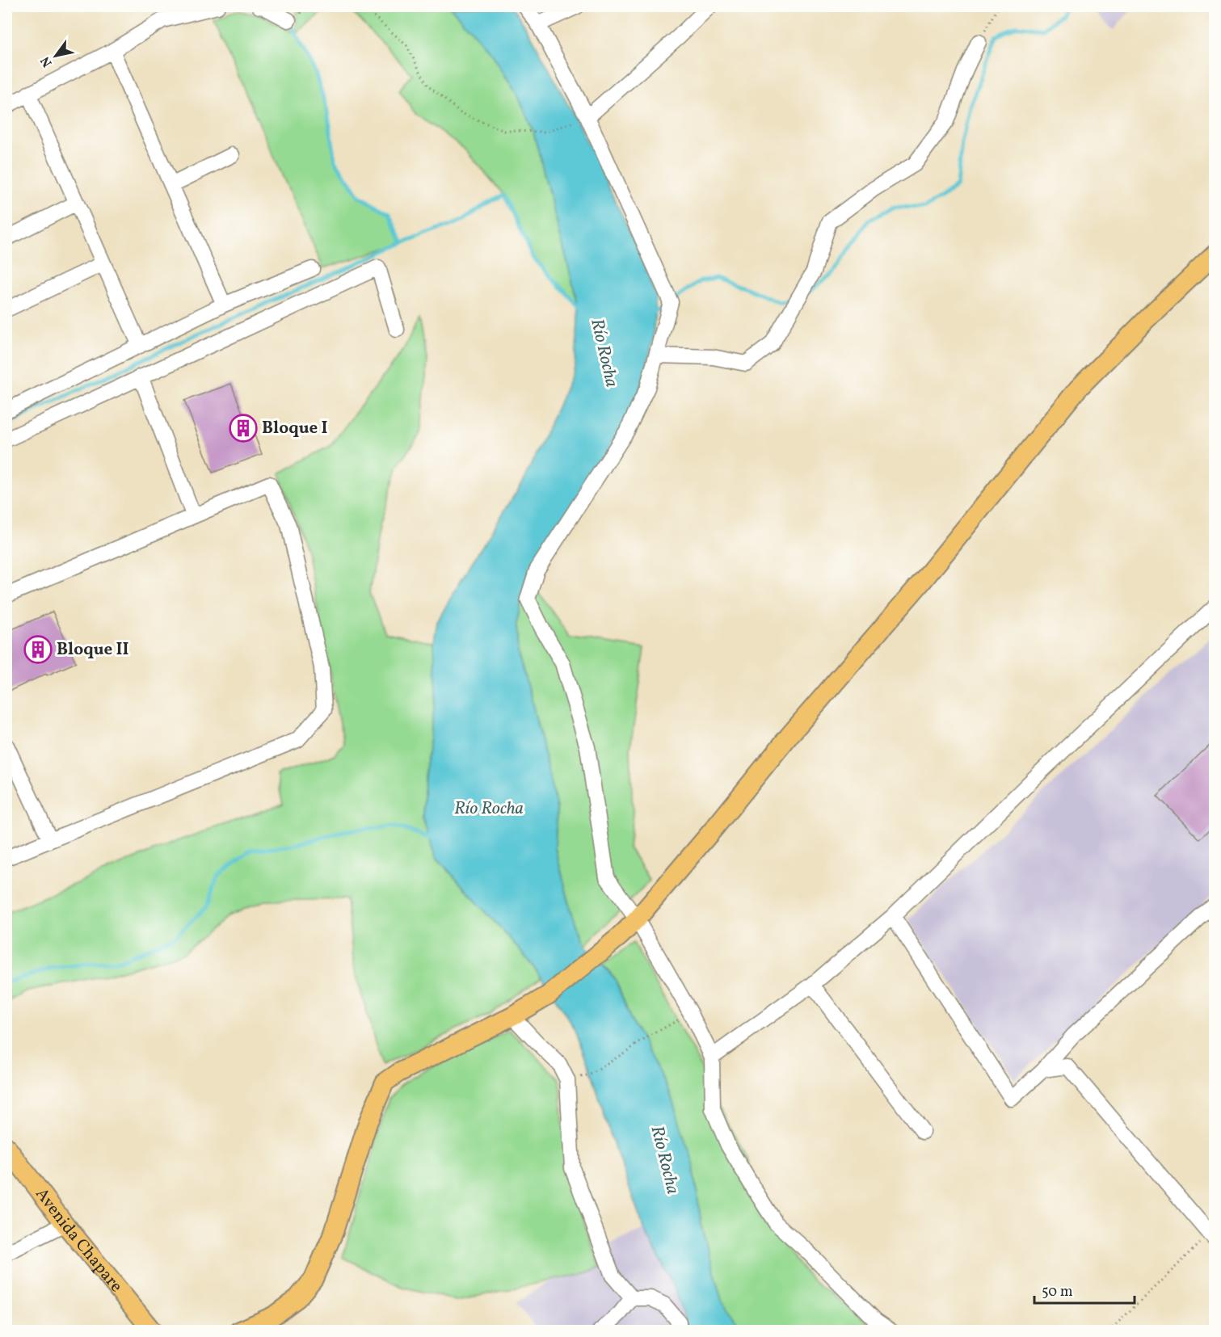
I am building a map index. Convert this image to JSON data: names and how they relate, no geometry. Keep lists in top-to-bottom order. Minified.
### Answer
{"streets":{"main road":["Avenida Chapare"]},"water":["Río Rocha"],"places":{"building":["Bloque I","Bloque II"]},"scale_bar":"50 m","north":"bottom left"}
